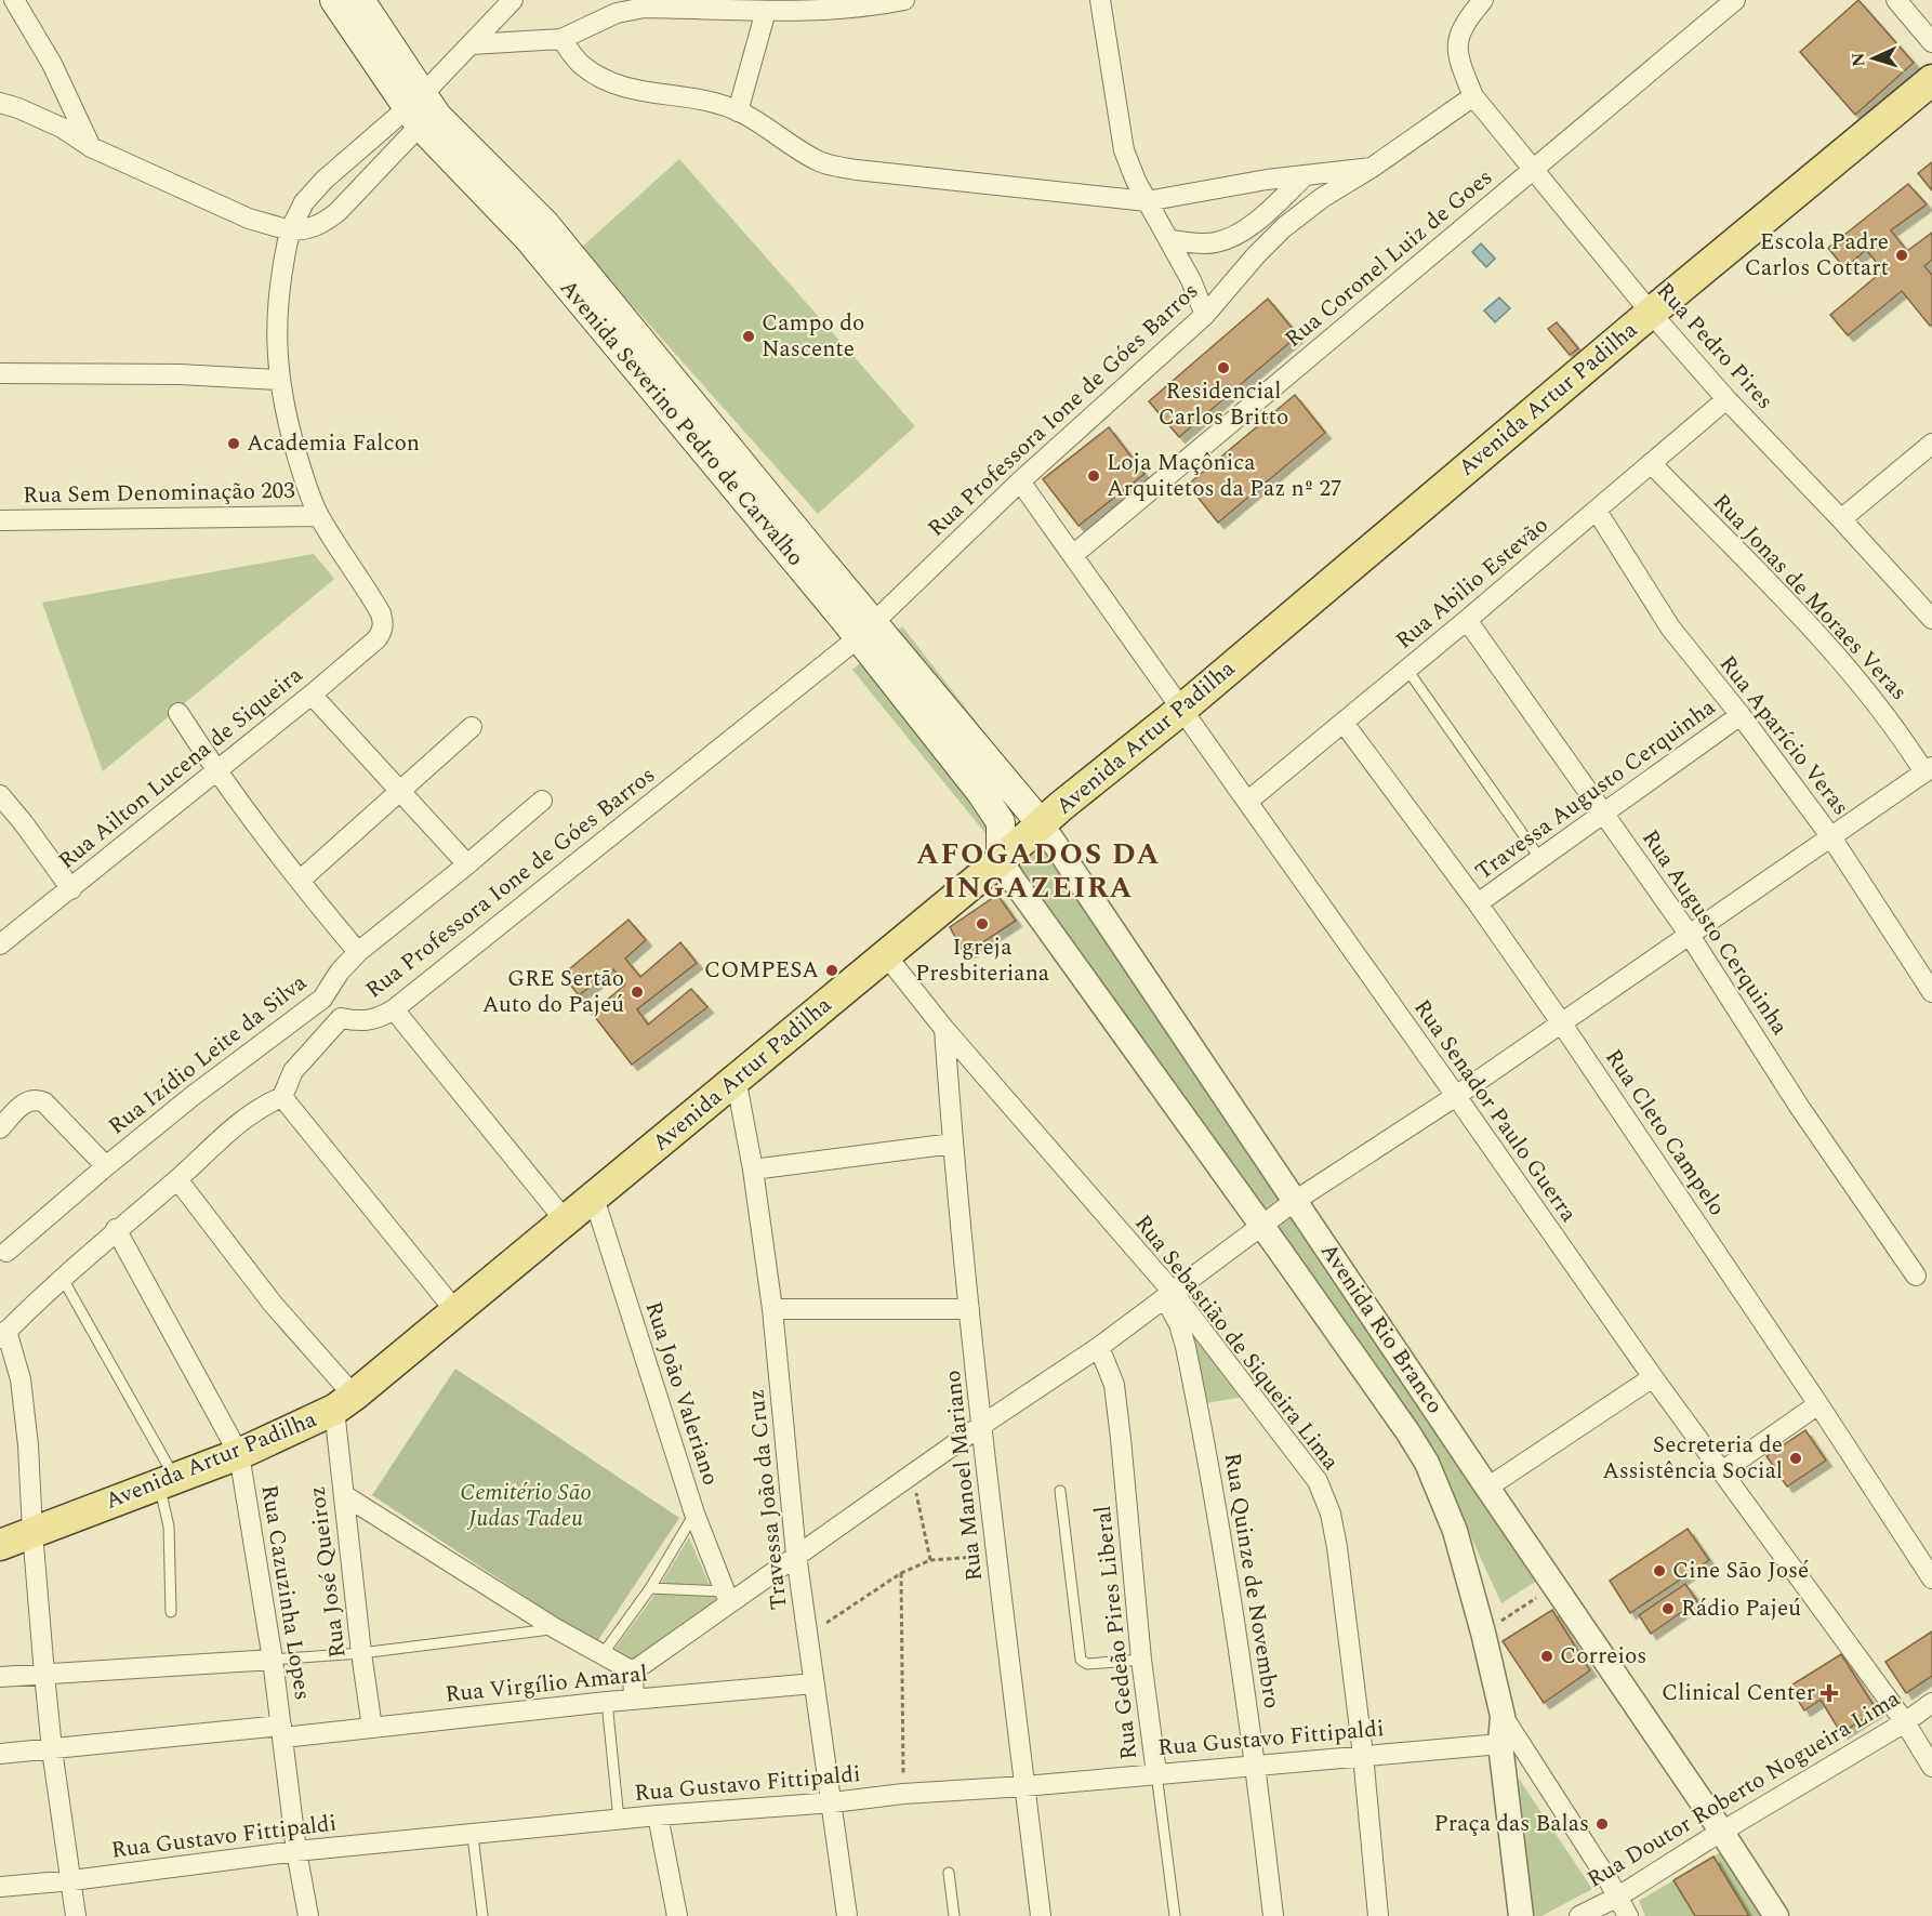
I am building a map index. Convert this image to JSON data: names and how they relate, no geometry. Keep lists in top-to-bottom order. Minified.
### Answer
{"streets":{"main road":["Avenida Artur Padilha","Avenida Severino Pedro de Carvalho"],"street":["Rua Coronel Luiz de Goes","Rua Pedro Pires","Rua Professora Ione de Góes Barros","Rua Sem Denominação 203","Rua Abilio Estevão","Rua Jonas de Moraes Veras","Rua Aparício Veras","Rua Ailton Lucena de Siqueira","Travessa Augusto Cerquinha","Rua Augusto Cerquinha","Rua Izídio Leite da Silva","Rua Senador Paulo Guerra","Rua Cleto Campelo","Avenida Rio Branco","Rua Sebastião de Siqueira Lima","Rua João Valeriano","Rua Manoel Mariano","Travessa João da Cruz","Rua José Queiroz","Rua Quinze de Novembro","Rua Cazuzinha Lopes","Rua Gedeão Pires Liberal","Rua Virgílio Amaral","Rua Gustavo Fittipaldi","Rua Doutor Roberto Nogueira Lima"]},"crossings":[["Rua Coronel Luiz de Goes","Rua Pedro Pires"],["Rua Coronel Luiz de Goes","Rua Senador Paulo Guerra"],["Rua Pedro Pires","Avenida Artur Padilha"],["Rua Pedro Pires","Rua Professora Ione de Góes Barros"],["Rua Pedro Pires","Rua Abilio Estevão"],["Avenida Artur Padilha","Avenida Severino Pedro de Carvalho"],["Avenida Artur Padilha","Rua Senador Paulo Guerra"],["Avenida Artur Padilha","Avenida Rio Branco"],["Avenida Artur Padilha","Rua Sebastião de Siqueira Lima"],["Avenida Artur Padilha","Rua João Valeriano"],["Avenida Artur Padilha","Travessa João da Cruz"],["Avenida Artur Padilha","Rua José Queiroz"],["Avenida Artur Padilha","Rua Cazuzinha Lopes"],["Rua Professora Ione de Góes Barros","Avenida Severino Pedro de Carvalho"],["Rua Professora Ione de Góes Barros","Rua Senador Paulo Guerra"],["Avenida Severino Pedro de Carvalho","Avenida Rio Branco"],["Rua Sem Denominação 203","Rua Ailton Lucena de Siqueira"],["Rua Abilio Estevão","Rua Jonas de Moraes Veras"],["Rua Abilio Estevão","Rua Aparício Veras"],["Rua Abilio Estevão","Rua Augusto Cerquinha"],["Rua Abilio Estevão","Rua Senador Paulo Guerra"],["Rua Abilio Estevão","Rua Cleto Campelo"],["Rua Aparício Veras","Travessa Augusto Cerquinha"],["Travessa Augusto Cerquinha","Rua Augusto Cerquinha"],["Travessa Augusto Cerquinha","Rua Cleto Campelo"],["Rua Senador Paulo Guerra","Rua Doutor Roberto Nogueira Lima"],["Avenida Rio Branco","Rua Gustavo Fittipaldi"],["Avenida Rio Branco","Rua Doutor Roberto Nogueira Lima"],["Rua Sebastião de Siqueira Lima","Rua Manoel Mariano"],["Rua Sebastião de Siqueira Lima","Rua Quinze de Novembro"],["Rua Sebastião de Siqueira Lima","Rua Gustavo Fittipaldi"],["Rua Manoel Mariano","Rua Gustavo Fittipaldi"],["Travessa João da Cruz","Rua Virgílio Amaral"],["Travessa João da Cruz","Rua Gustavo Fittipaldi"],["Rua José Queiroz","Rua Virgílio Amaral"],["Rua Quinze de Novembro","Rua Gustavo Fittipaldi"],["Rua Cazuzinha Lopes","Rua Virgílio Amaral"],["Rua Cazuzinha Lopes","Rua Gustavo Fittipaldi"],["Rua Gedeão Pires Liberal","Rua Gustavo Fittipaldi"]],"districts":["AFOGADOS DA INGAZEIRA"],"parks":["Cemitério São Judas Tadeu"],"places":{"other":["Escola Padre Carlos Cottart","Campo do Nascente","Residencial Carlos Britto","Academia Falcon","Loja Maçônica Arquitetos da Paz nº 27","Igreja Presbiteriana","COMPESA","GRE Sertão Auto do Pajeú","Secreteria de Assistência Social","Cine São José","Rádio Pajeú","Correios","Praça das Balas"],"health":["Clinical Center"]},"north":"left"}
